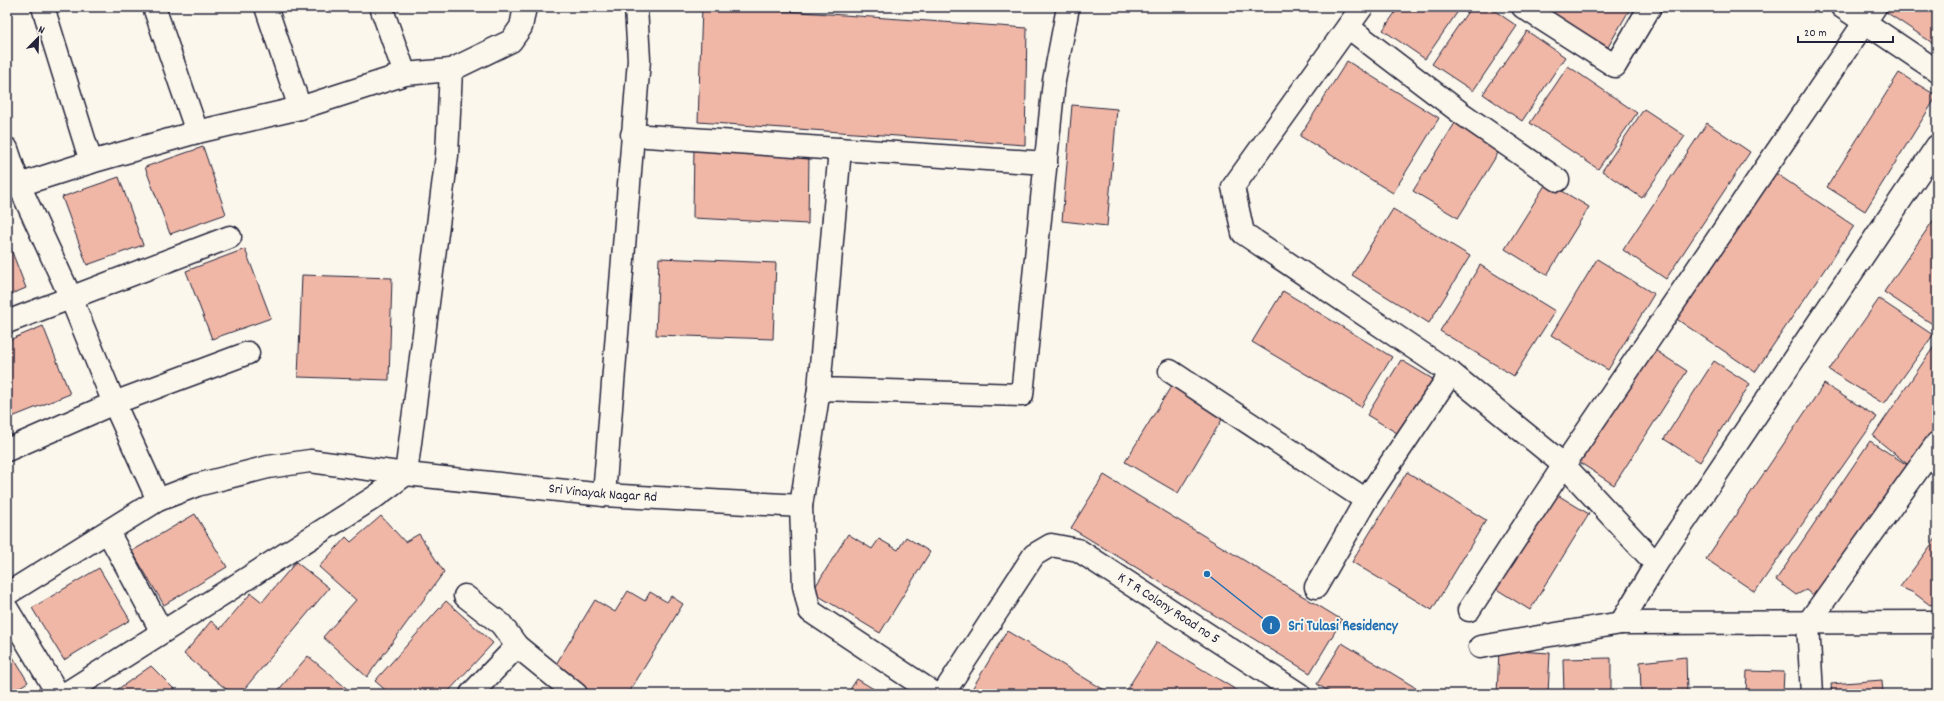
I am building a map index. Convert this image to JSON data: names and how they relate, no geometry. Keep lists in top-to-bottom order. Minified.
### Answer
{"streets":{"street":["Sri Vinayak Nagar Rd","K T R Colony Road no 5"]},"places":["Sri Tulasi Residency"],"scale_bar":"20 m","north":"top right"}
